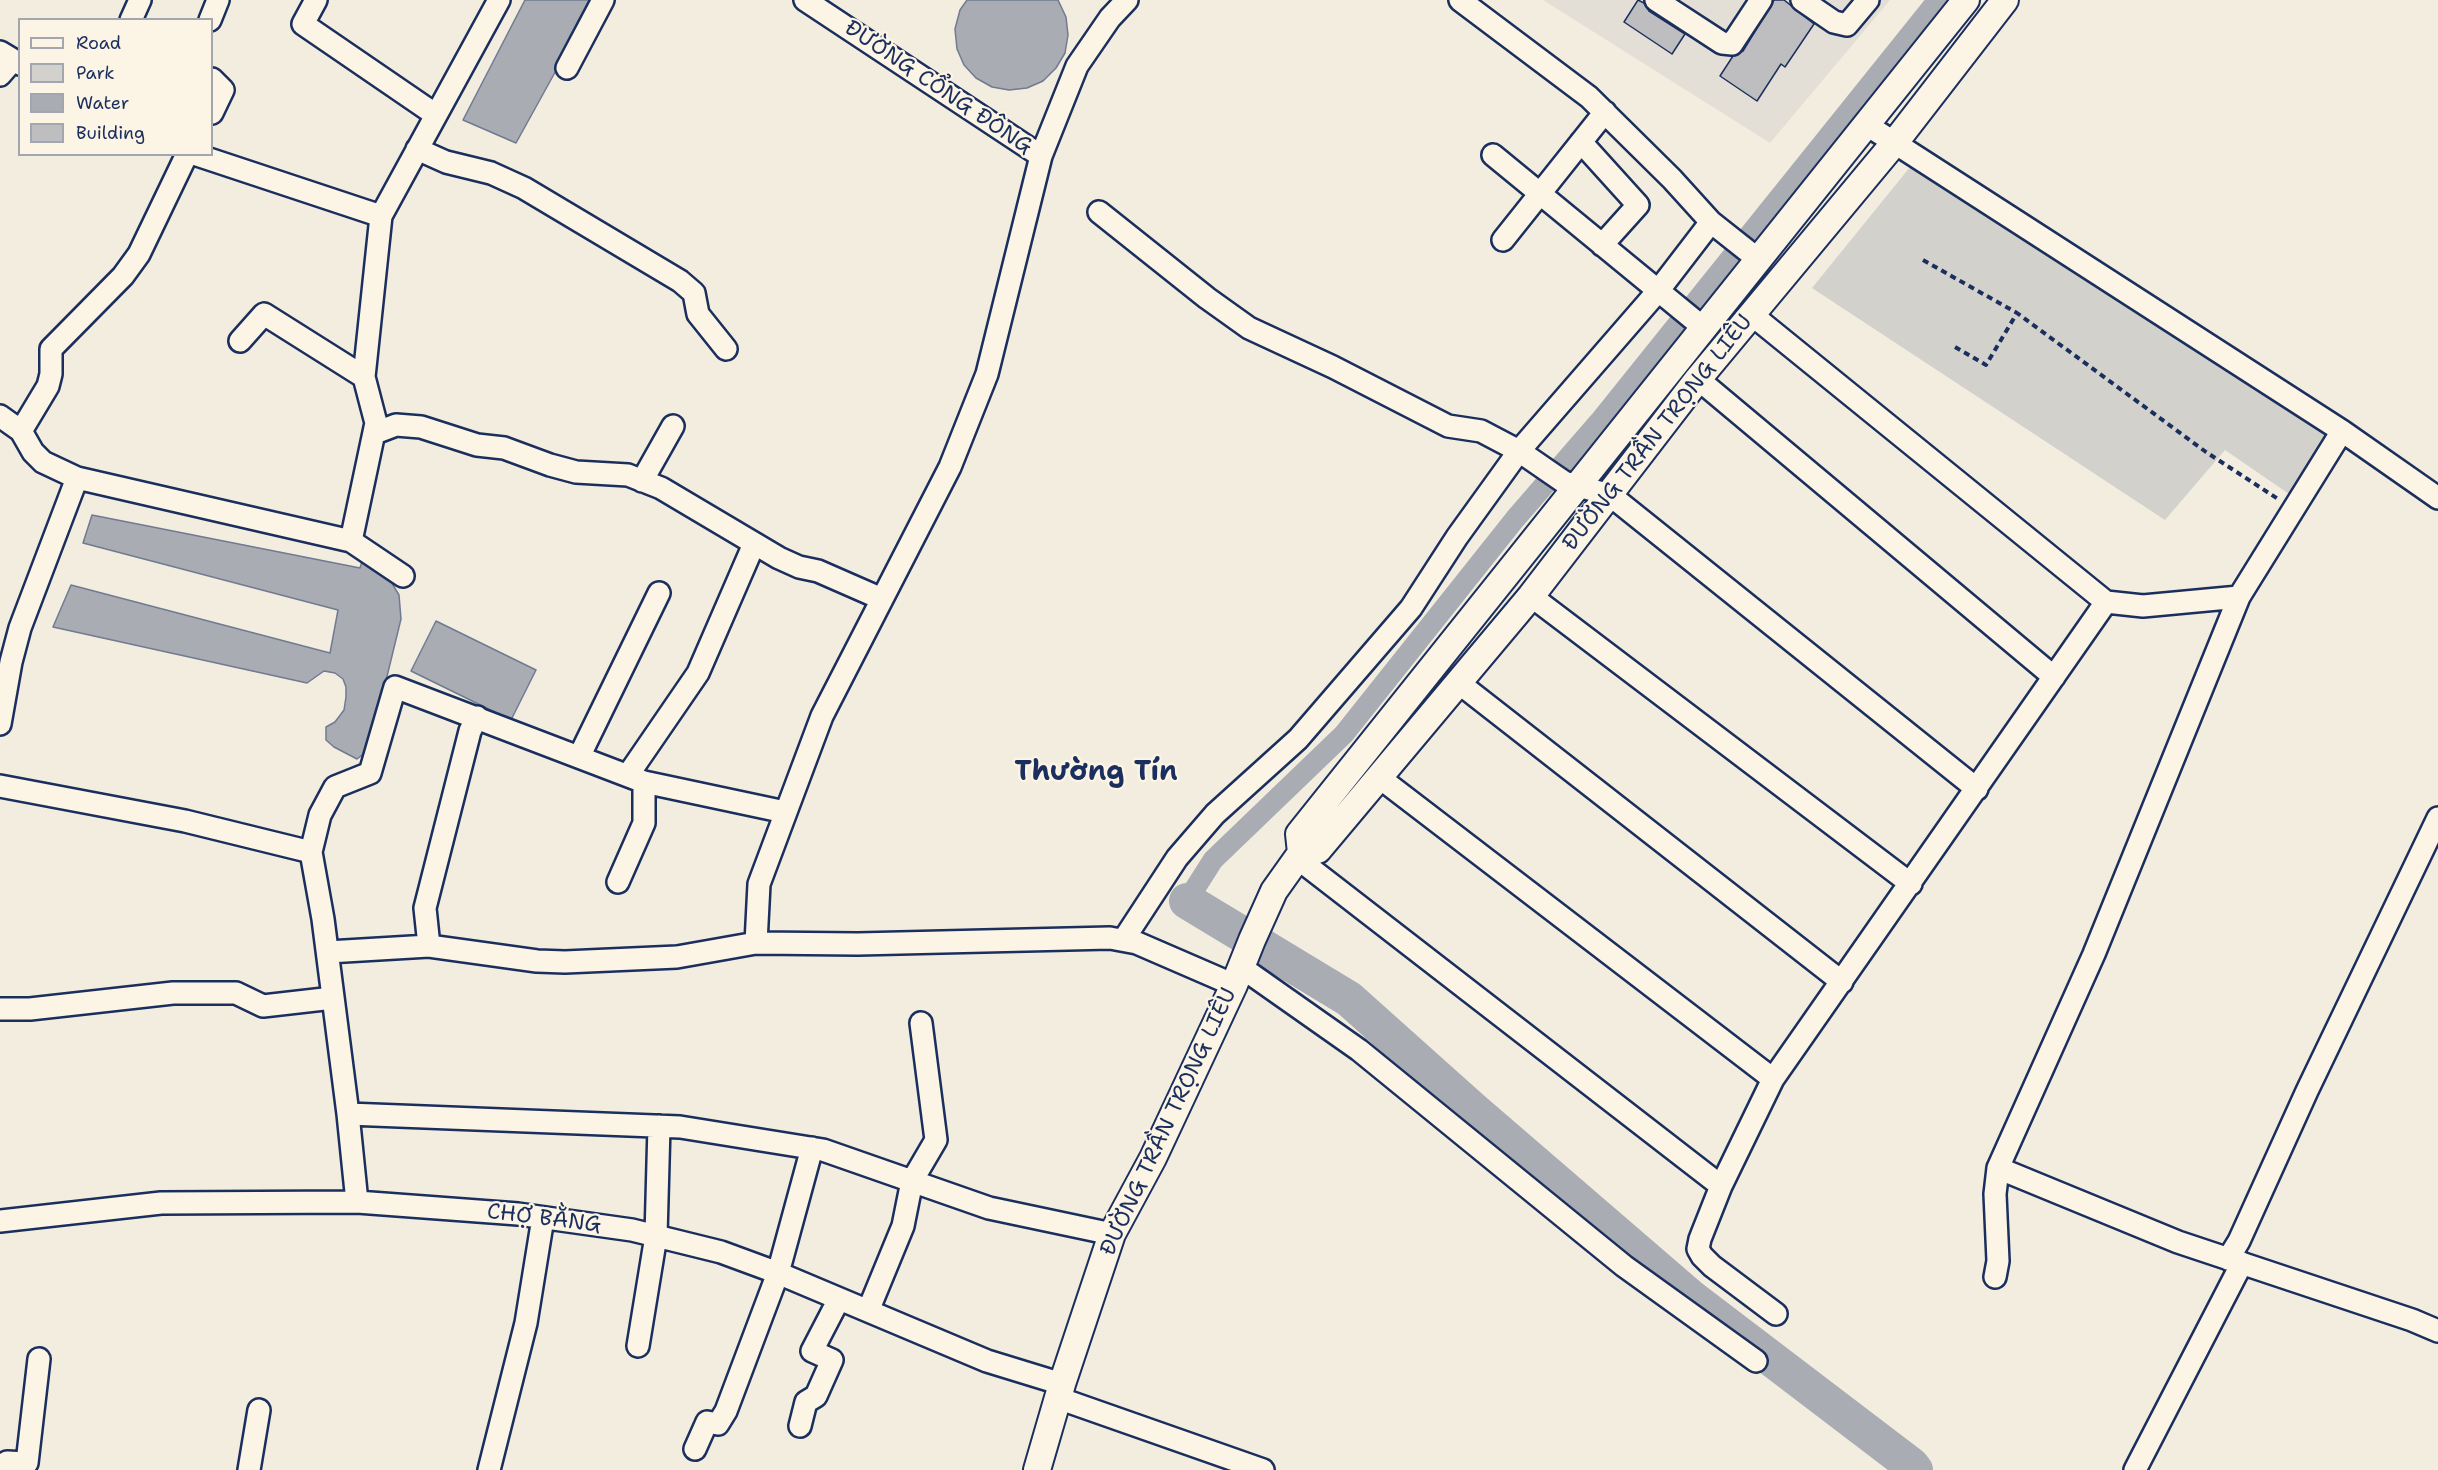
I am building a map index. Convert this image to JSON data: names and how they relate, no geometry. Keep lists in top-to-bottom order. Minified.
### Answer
{"streets":{"main road":["ĐƯỜNG TRẦN TRỌNG LIÊU"],"street":["ĐƯỜNG CỔNG ĐÔNG","CHỢ BẰNG"]},"crossings":[["ĐƯỜNG TRẦN TRỌNG LIÊU","CHỢ BẰNG"]],"districts":["Thường Tín"],"legend":["Road","Park","Water","Building"]}
